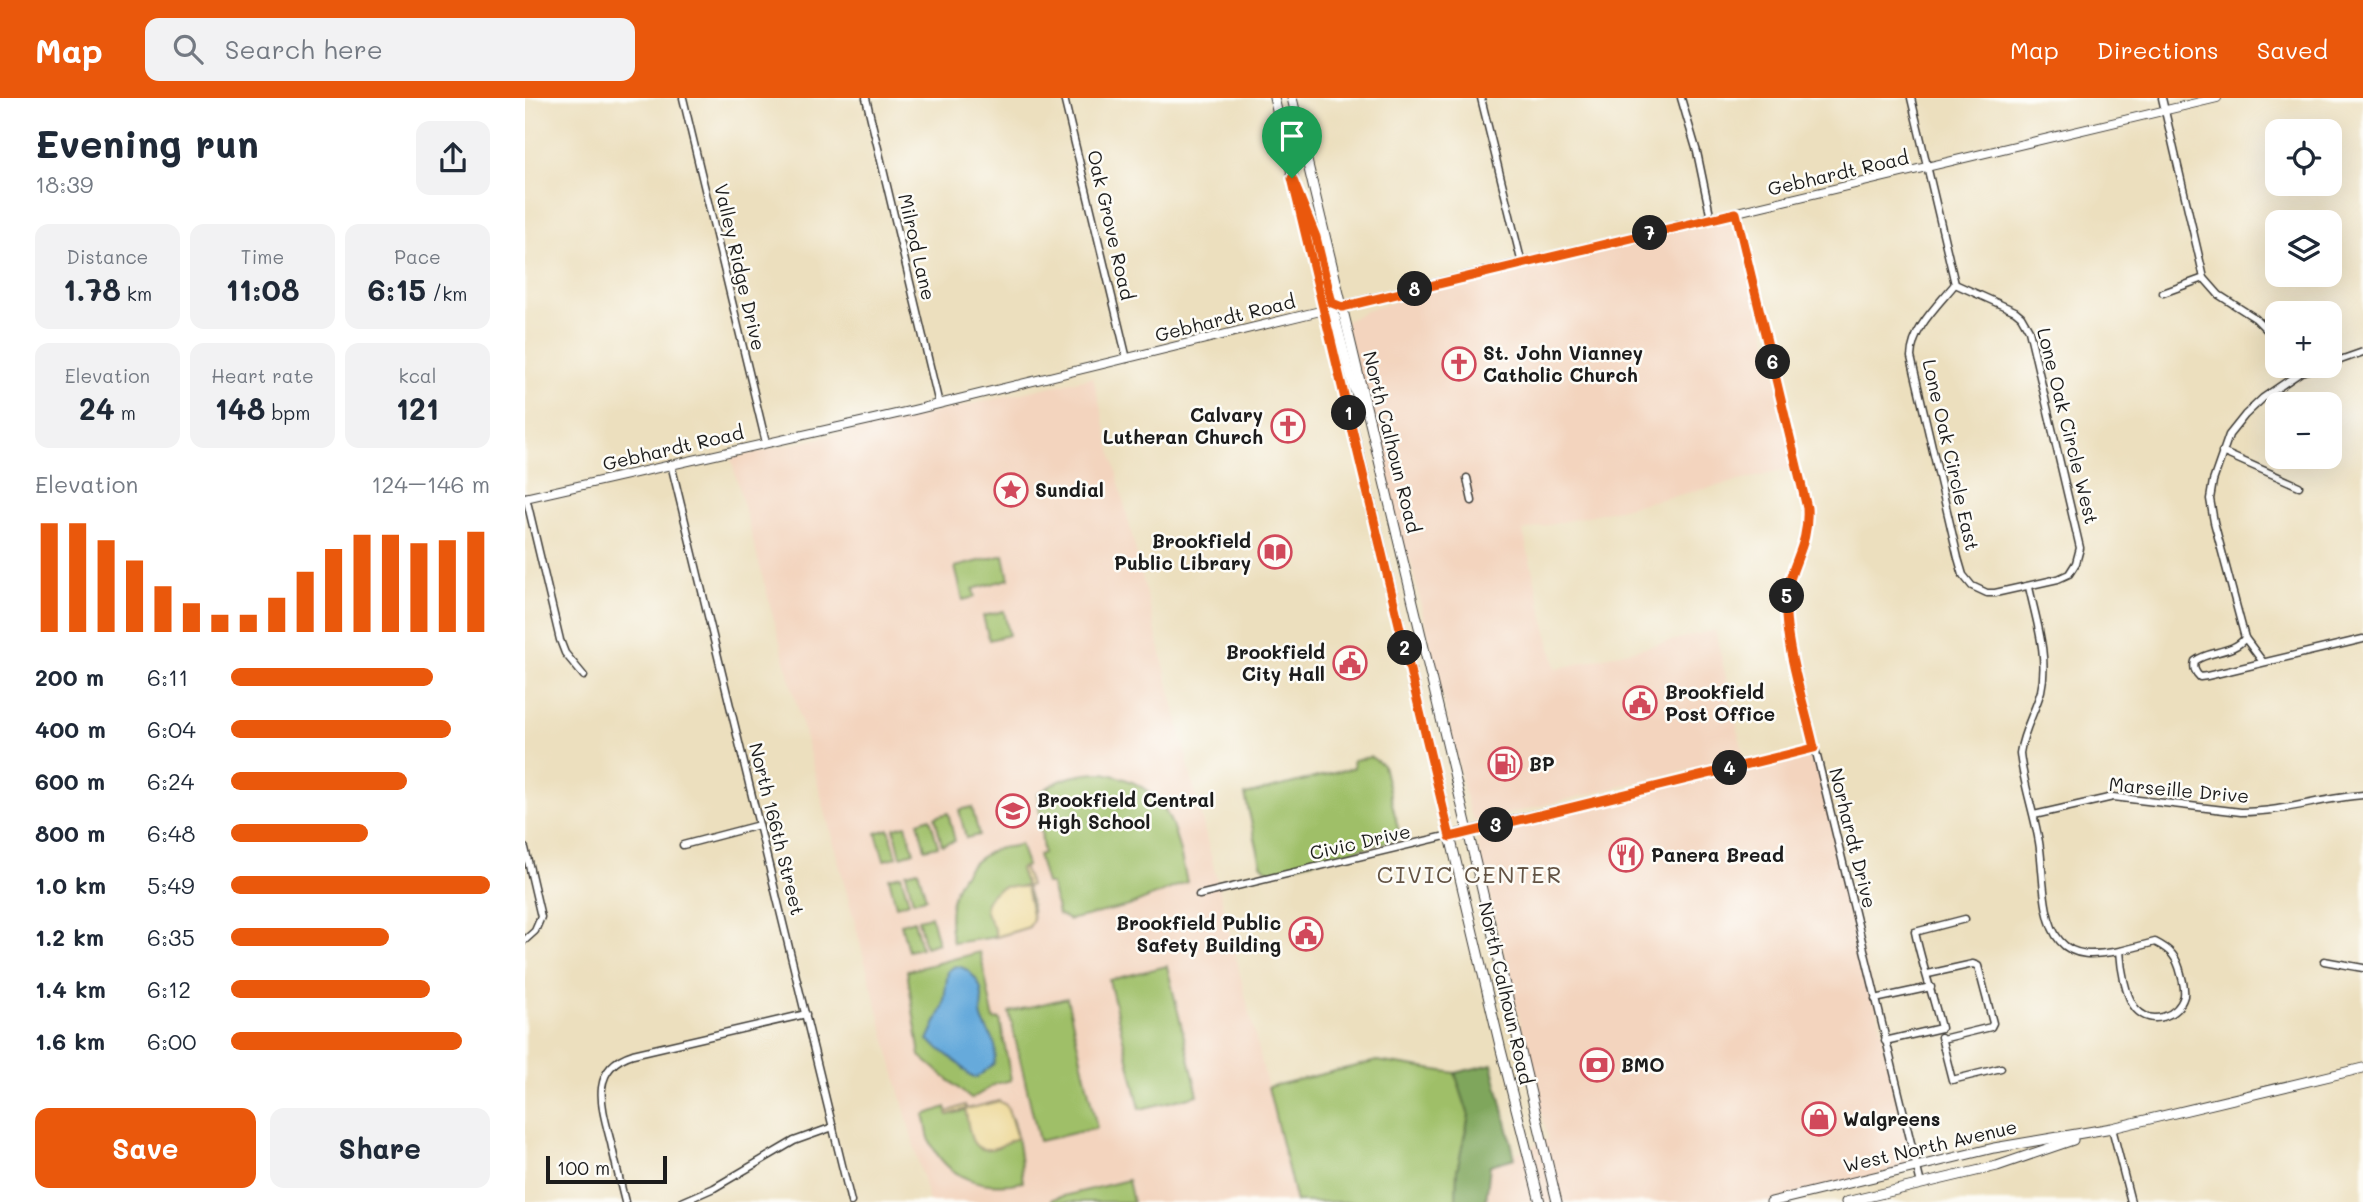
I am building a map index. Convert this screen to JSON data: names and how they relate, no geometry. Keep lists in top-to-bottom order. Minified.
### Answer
{"streets":{"main road":["North Calhoun Road","West North Avenue"],"street":["Gebhardt Road","Oak Grove Road","Milrod Lane","Valley Ridge Drive","Lone Oak Circle West","Lone Oak Circle East","Marseille Drive","North 166th Street","Norhardt Drive","Civic Drive"]},"crossings":[["Gebhardt Road","Oak Grove Road"],["Gebhardt Road","Milrod Lane"],["Gebhardt Road","Valley Ridge Drive"],["Gebhardt Road","North Calhoun Road"],["Gebhardt Road","North 166th Street"],["Gebhardt Road","Norhardt Drive"],["Lone Oak Circle West","Lone Oak Circle East"],["North Calhoun Road","Civic Drive"],["Norhardt Drive","Civic Drive"],["Norhardt Drive","West North Avenue"]],"districts":["CIVIC CENTER"],"places":{"church":["St. John Vianney Catholic Church","Calvary Lutheran Church"],"place":["Sundial"],"library":["Brookfield Public Library"],"public building":["Brookfield City Hall","Brookfield Post Office","Brookfield Public Safety Building"],"fuel station":["BP"],"school or university":["Brookfield Central High School"],"restaurant":["Panera Bread"],"bank":["BMO"],"shop":["Walgreens"]},"scale_bar":"100 m","page":{"header":"Map","search":"Search here","nav":["Map","Directions","Saved"],"heading":["Evening run","18:39"],"map_buttons":["+","−"],"pins":["7","8","6","1","5","2","4","3"],"stats":[["Distance","1.78 km"],["Time","11:08"],["Pace","6:15 /km"],["Elevation","24 m"],["Heart rate","148 bpm"],["kcal","121"]],"chart":["Elevation","124–146 m"],"list":[{"name":"200 m","note":"6:11"},{"name":"400 m","note":"6:04"},{"name":"600 m","note":"6:24"},{"name":"800 m","note":"6:48"},{"name":"1.0 km","note":"5:49"},{"name":"1.2 km","note":"6:35"},{"name":"1.4 km","note":"6:12"},{"name":"1.6 km","note":"6:00"}],"buttons":["Save","Share"],"scale":"100 m"}}
